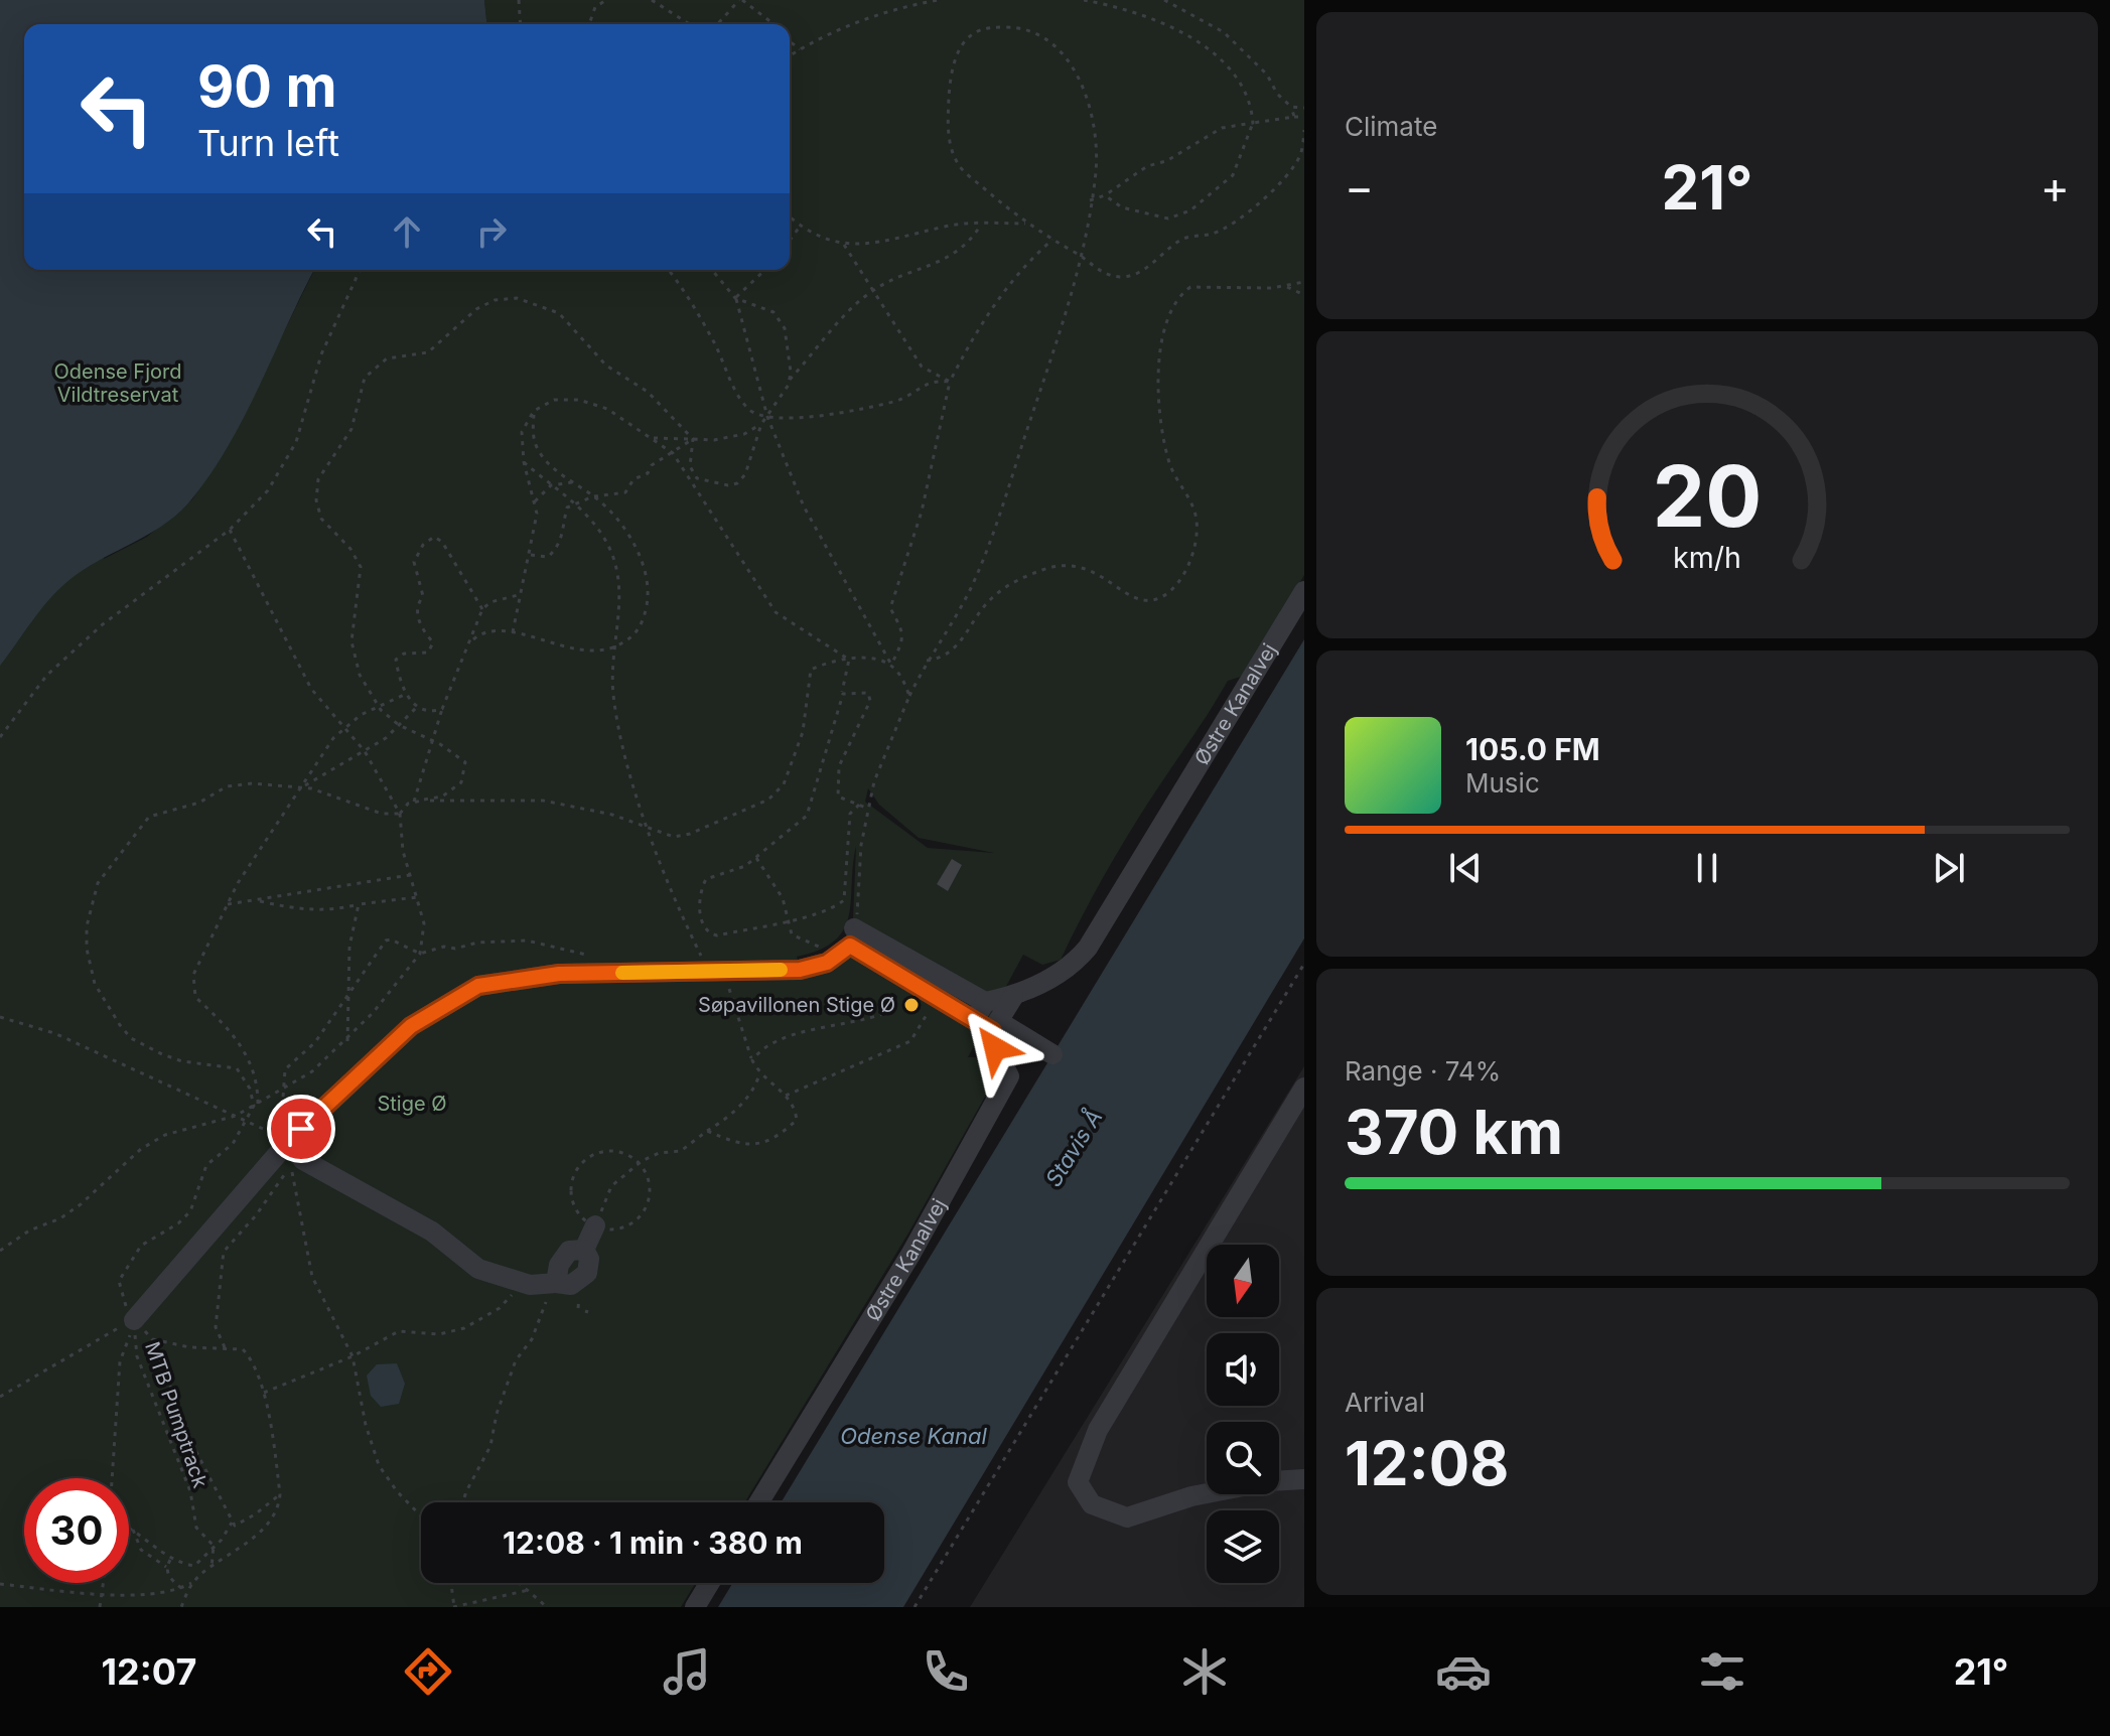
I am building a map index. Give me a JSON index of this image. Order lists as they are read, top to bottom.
{
  "streets": {
    "street": ["Østre Kanalvej"],
    "path": ["MTB Pumptrack"]
  },
  "water": ["Stavis Å", "Odense Kanal"],
  "parks": ["Odense Fjord Vildtreservat", "Stige Ø"],
  "places": ["Søpavillonen Stige Ø"],
  "north": "bottom",
  "page": {
    "tile": [
      "Climate",
      ["Range · 74%", "370 km"],
      ["Arrival", "12:08"]
    ],
    "turn": ["90 m", "Turn left"],
    "heat": ["−", "21°", "+"],
    "song": ["105.0 FM", "Music"],
    "limit": "30",
    "trip": "12:08 · 1 min · 380 m",
    "tabs": ["12:07", "21°"],
    "gauge": ["20", "km/h"]
  }
}
